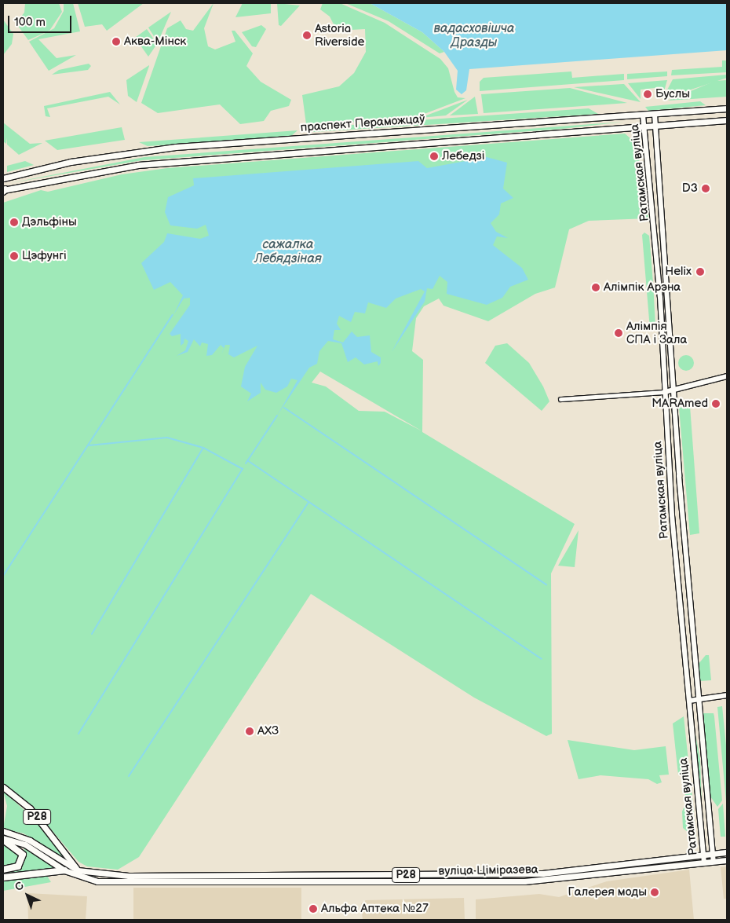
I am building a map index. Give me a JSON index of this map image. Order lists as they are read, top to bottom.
{
  "streets": {
    "highway": ["Р28"],
    "main road": ["праспект Пераможцаў", "Ратамская вуліца", "вуліца Ціміразева"]
  },
  "crossings": [
    ["праспект Пераможцаў", "Ратамская вуліца"],
    ["Ратамская вуліца", "вуліца Ціміразева"],
    ["Р28", "вуліца Ціміразева"]
  ],
  "water": ["вадасховішча Дразды", "сажалка Лебядзіная"],
  "places": [
    "Astoria Riverside",
    "Аква-Мінск",
    "Буслы",
    "Лебедзі",
    "D3",
    "Дэльфіны",
    "Цэфунгі",
    "Helix",
    "Алімпік Арэна",
    "Алімпія СПА і Зала",
    "MARAmed",
    "АХЗ",
    "Галерея моды",
    "Альфа Аптека №27"
  ],
  "scale_bar": "100 m",
  "north": "top left"
}
